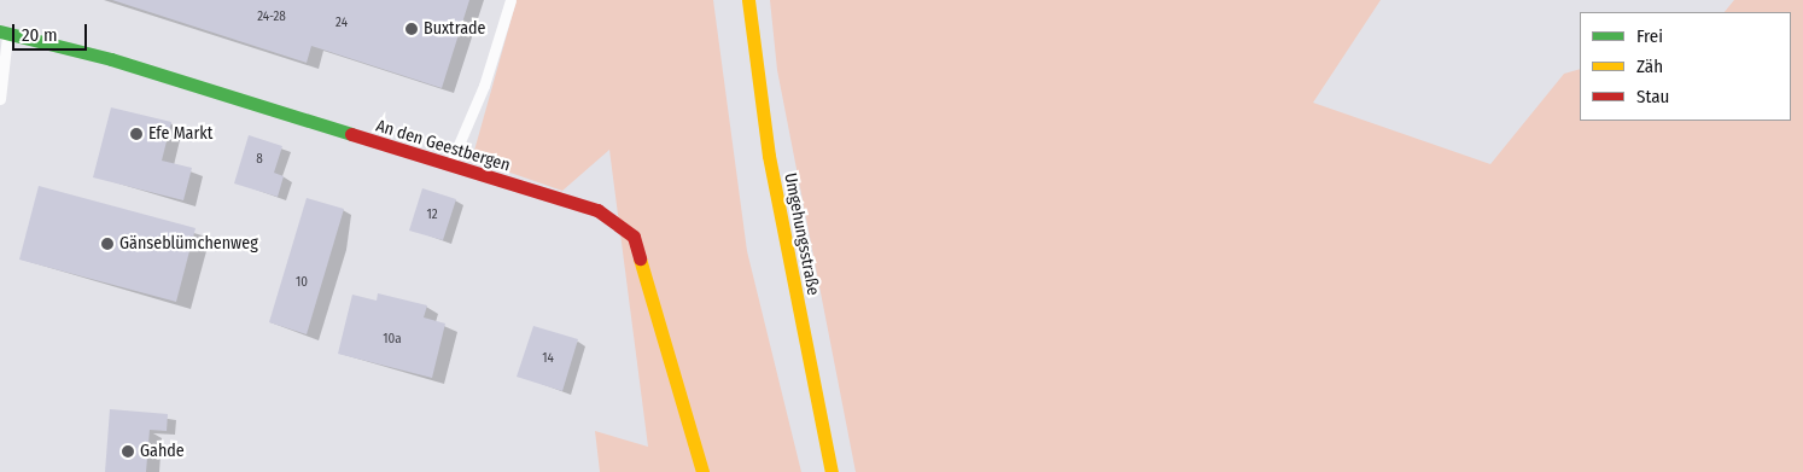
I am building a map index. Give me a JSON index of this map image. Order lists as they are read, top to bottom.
{
  "streets": {
    "street": ["An den Geestbergen", "Umgehungsstraße"]
  },
  "places": [
    "Buxtrade",
    "Efe Markt",
    "Gänseblümchenweg",
    "Gahde"
  ],
  "house_numbers": [
    "24-28",
    "24",
    "8",
    "12",
    "10",
    "10a",
    "14"
  ],
  "legend": ["Frei", "Zäh", "Stau"],
  "scale_bar": "20 m"
}
